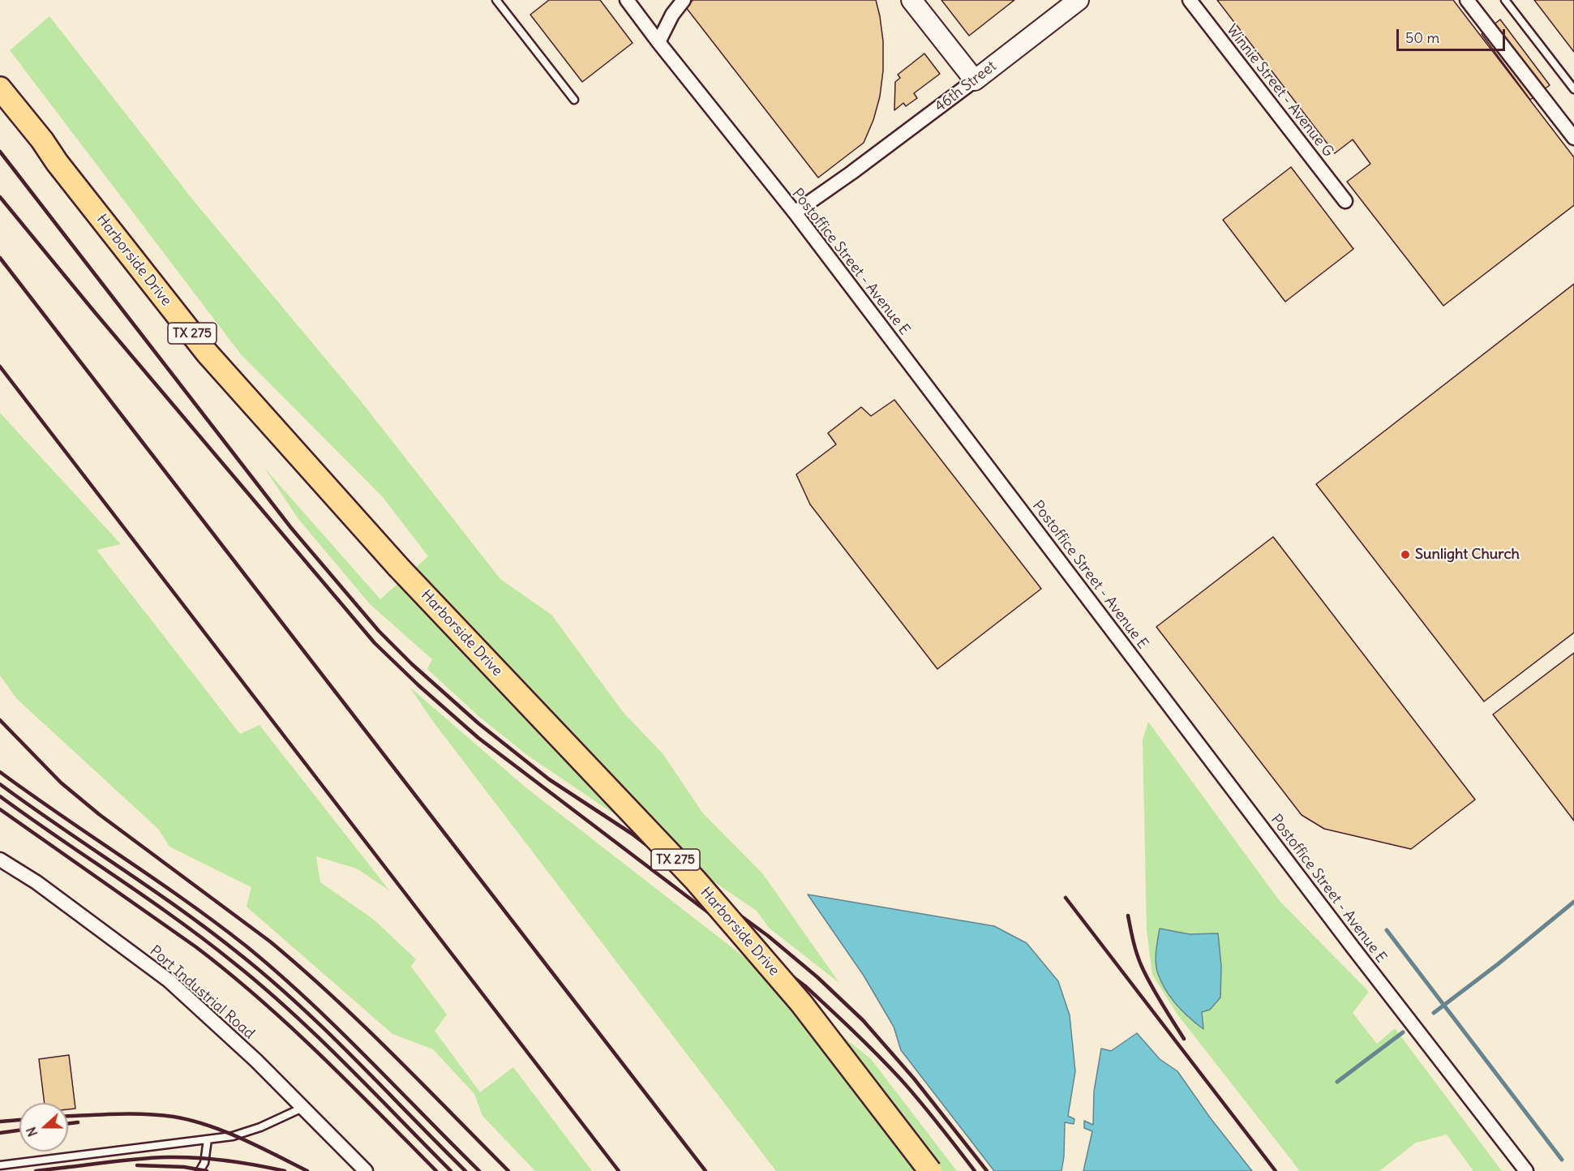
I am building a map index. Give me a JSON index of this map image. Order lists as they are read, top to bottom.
{
  "streets": {
    "main road": ["Harborside Drive", "TX 275"],
    "street": [
      "46th Street",
      "Winnie Street - Avenue G",
      "Postoffice Street - Avenue E",
      "Port Industrial Road"
    ]
  },
  "crossings": [
    ["46th Street", "Postoffice Street - Avenue E"]
  ],
  "places": ["Sunlight Church"],
  "scale_bar": "50 m",
  "north": "left"
}
